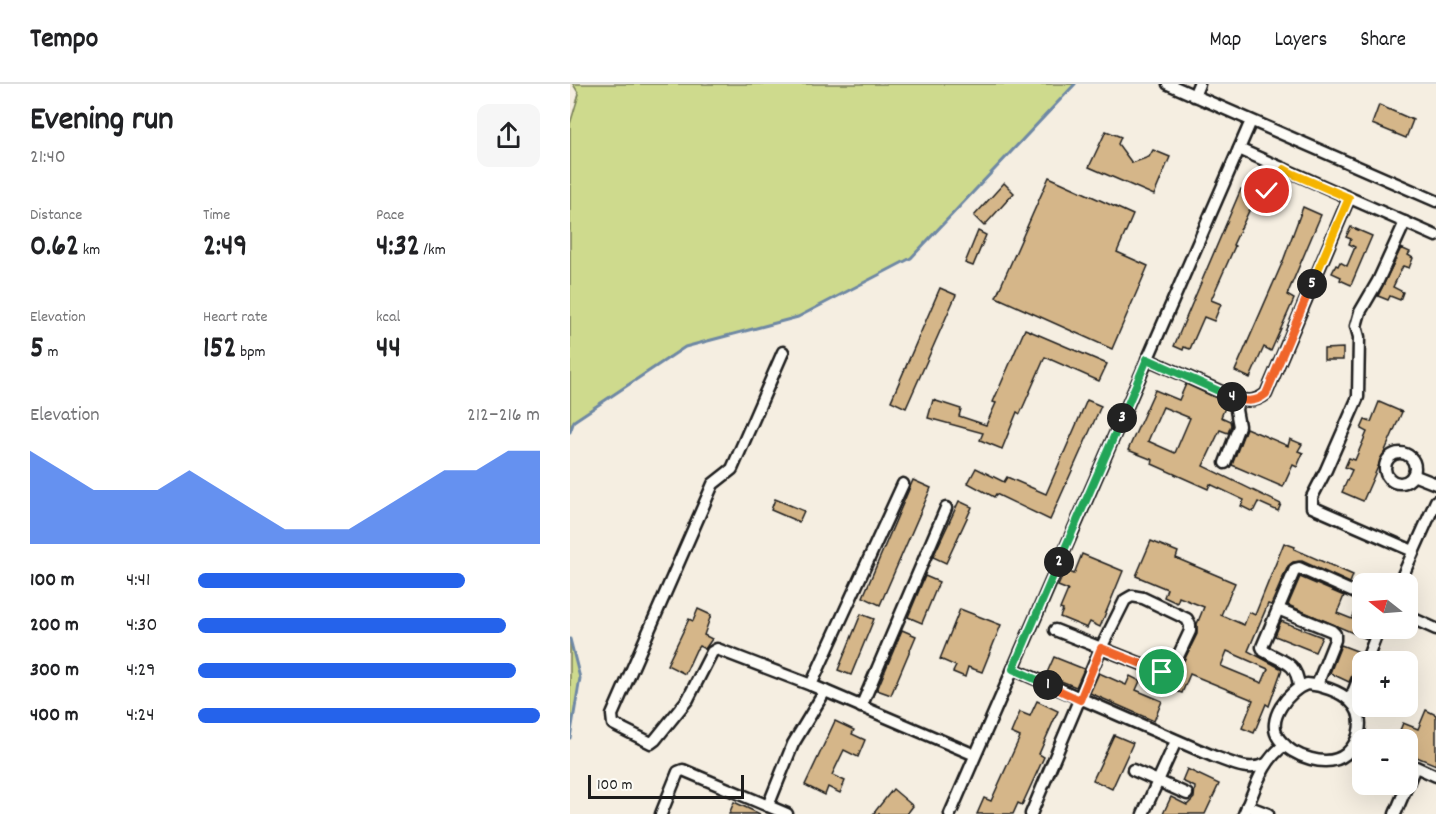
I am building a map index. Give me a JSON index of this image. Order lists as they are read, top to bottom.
{
  "scale_bar": "100 m",
  "north": "left",
  "page": {
    "header": "Tempo",
    "nav": ["Map", "Layers", "Share"],
    "heading": ["Evening run", "21:40"],
    "stats": [
      ["Distance", "0.62 km"],
      ["Time", "2:49"],
      ["Pace", "4:32 /km"],
      ["Elevation", "5 m"],
      ["Heart rate", "152 bpm"],
      ["kcal", "44"]
    ],
    "pins": [
      "5",
      "4",
      "3",
      "2",
      "1"
    ],
    "chart": ["Elevation", "212–216 m"],
    "list": [
      {
        "name": "100 m",
        "note": "4:41"
      },
      {
        "name": "200 m",
        "note": "4:30"
      },
      {
        "name": "300 m",
        "note": "4:29"
      },
      {
        "name": "400 m",
        "note": "4:24"
      }
    ],
    "map_buttons": ["+", "−"],
    "scale": "100 m"
  }
}
